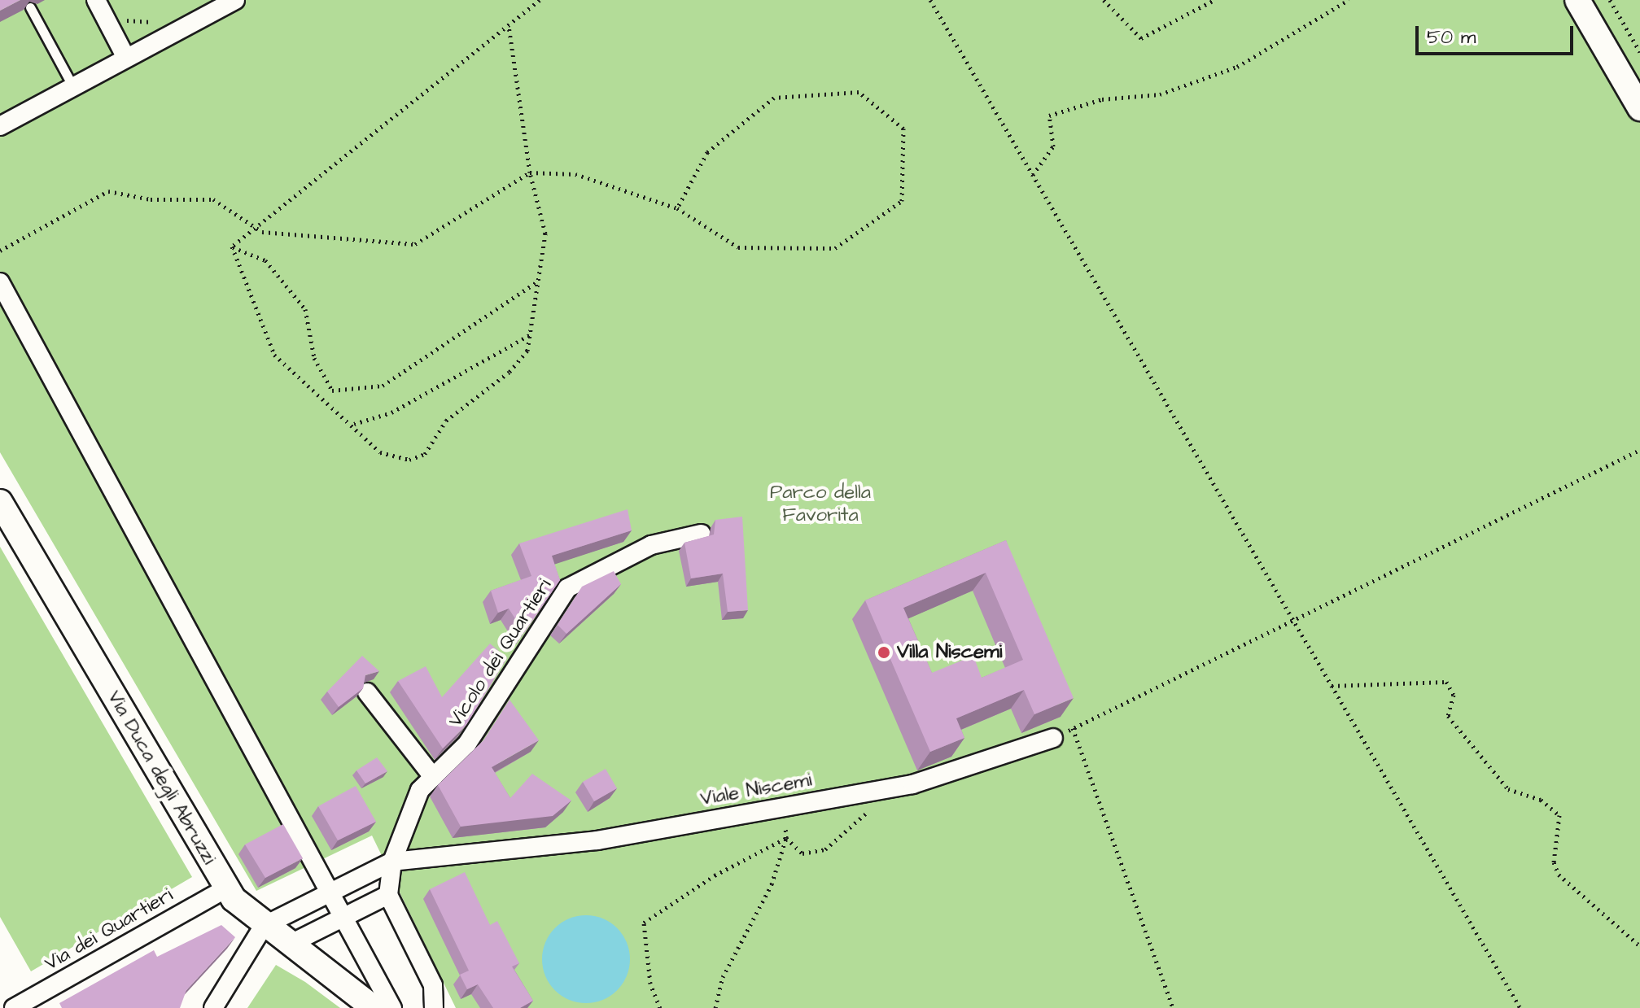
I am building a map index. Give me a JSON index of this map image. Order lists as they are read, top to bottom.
{
  "streets": {
    "street": [
      "Vicolo dei Quartieri",
      "Via Duca degli Abruzzi",
      "Viale Niscemi",
      "Via dei Quartieri"
    ]
  },
  "crossings": [
    ["Vicolo dei Quartieri", "Viale Niscemi"],
    ["Via Duca degli Abruzzi", "Via dei Quartieri"]
  ],
  "parks": ["Parco della Favorita"],
  "places": ["Villa Niscemi"],
  "scale_bar": "50 m"
}
